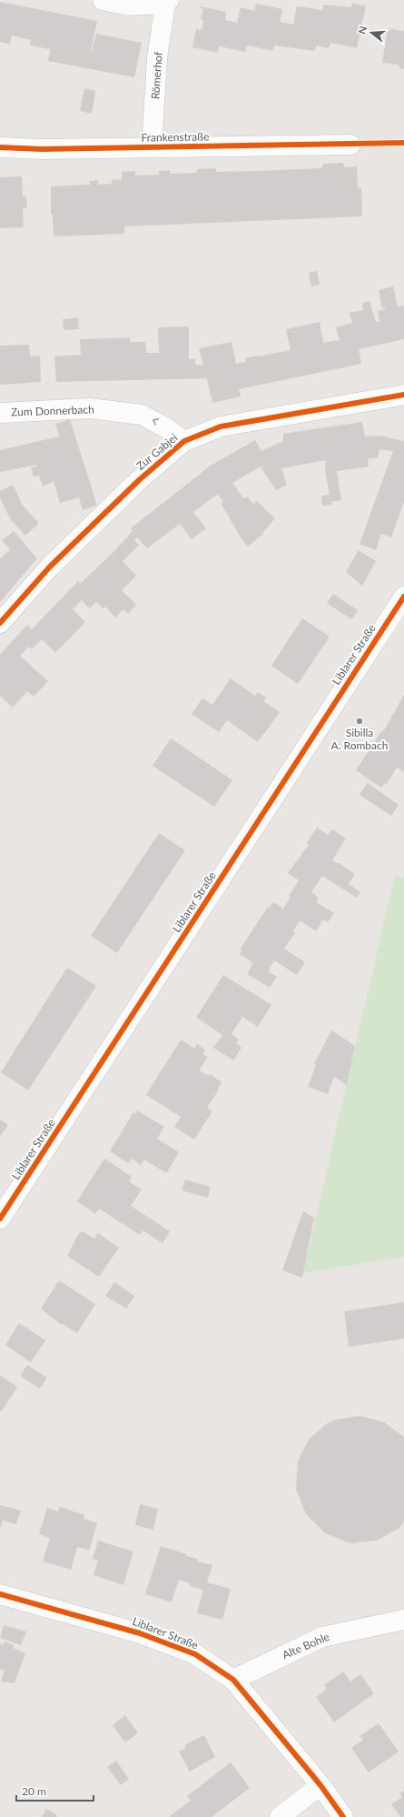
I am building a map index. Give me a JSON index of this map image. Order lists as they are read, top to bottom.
{
  "streets": {
    "street": [
      "Römerhof",
      "Frankenstraße",
      "Zum Donnerbach",
      "Zur Gabjei",
      "Liblarer Straße",
      "Alte Bohle"
    ]
  },
  "crossings": [
    ["Römerhof", "Frankenstraße"],
    ["Zum Donnerbach", "Zur Gabjei"],
    ["Liblarer Straße", "Alte Bohle"]
  ],
  "one_way": ["Zum Donnerbach"],
  "places": ["Sibilla A. Rombach"],
  "scale_bar": "20 m",
  "north": "left"
}
